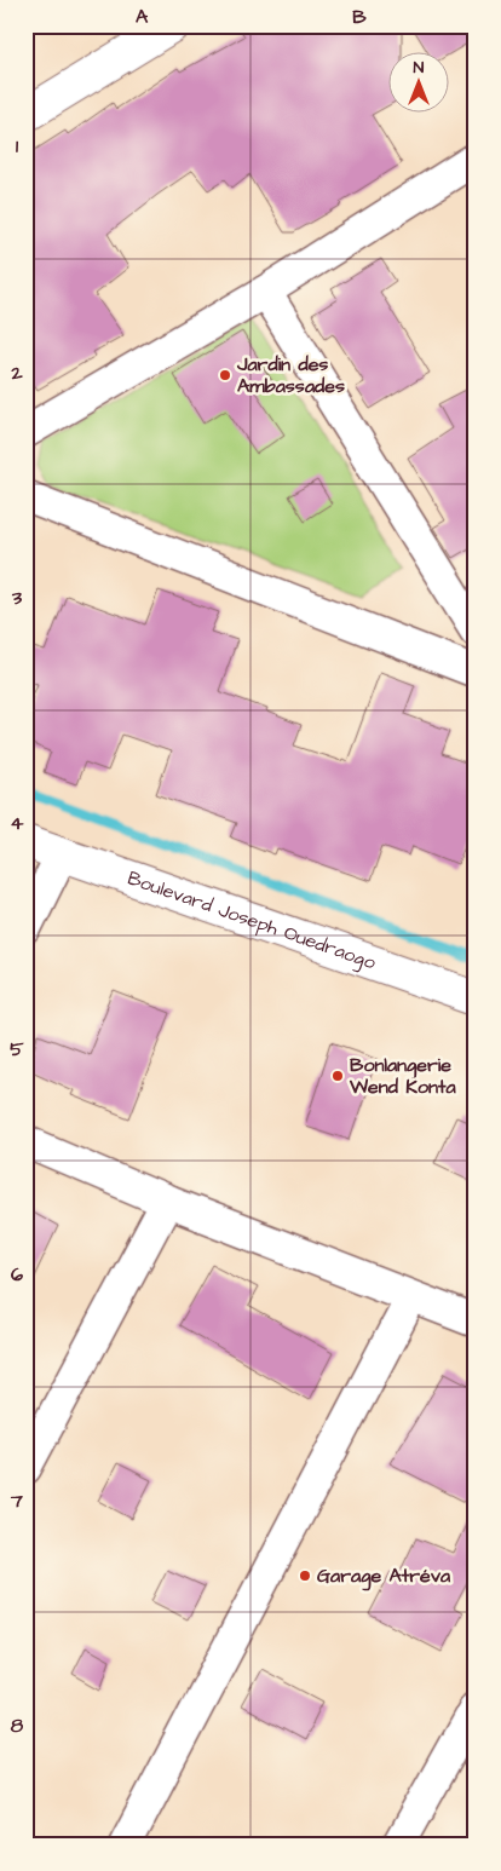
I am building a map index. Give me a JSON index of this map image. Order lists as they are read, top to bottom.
{
  "streets": {
    "street": ["Boulevard Joseph Ouedraogo"]
  },
  "places": ["Jardin des Ambassades", "Bonlangerie Wend Konta", "Garage Atréva"],
  "north": "top",
  "grid": {
    "columns": ["A", "B"],
    "rows": [
      "1",
      "2",
      "3",
      "4",
      "5",
      "6",
      "7",
      "8"
    ]
  }
}
